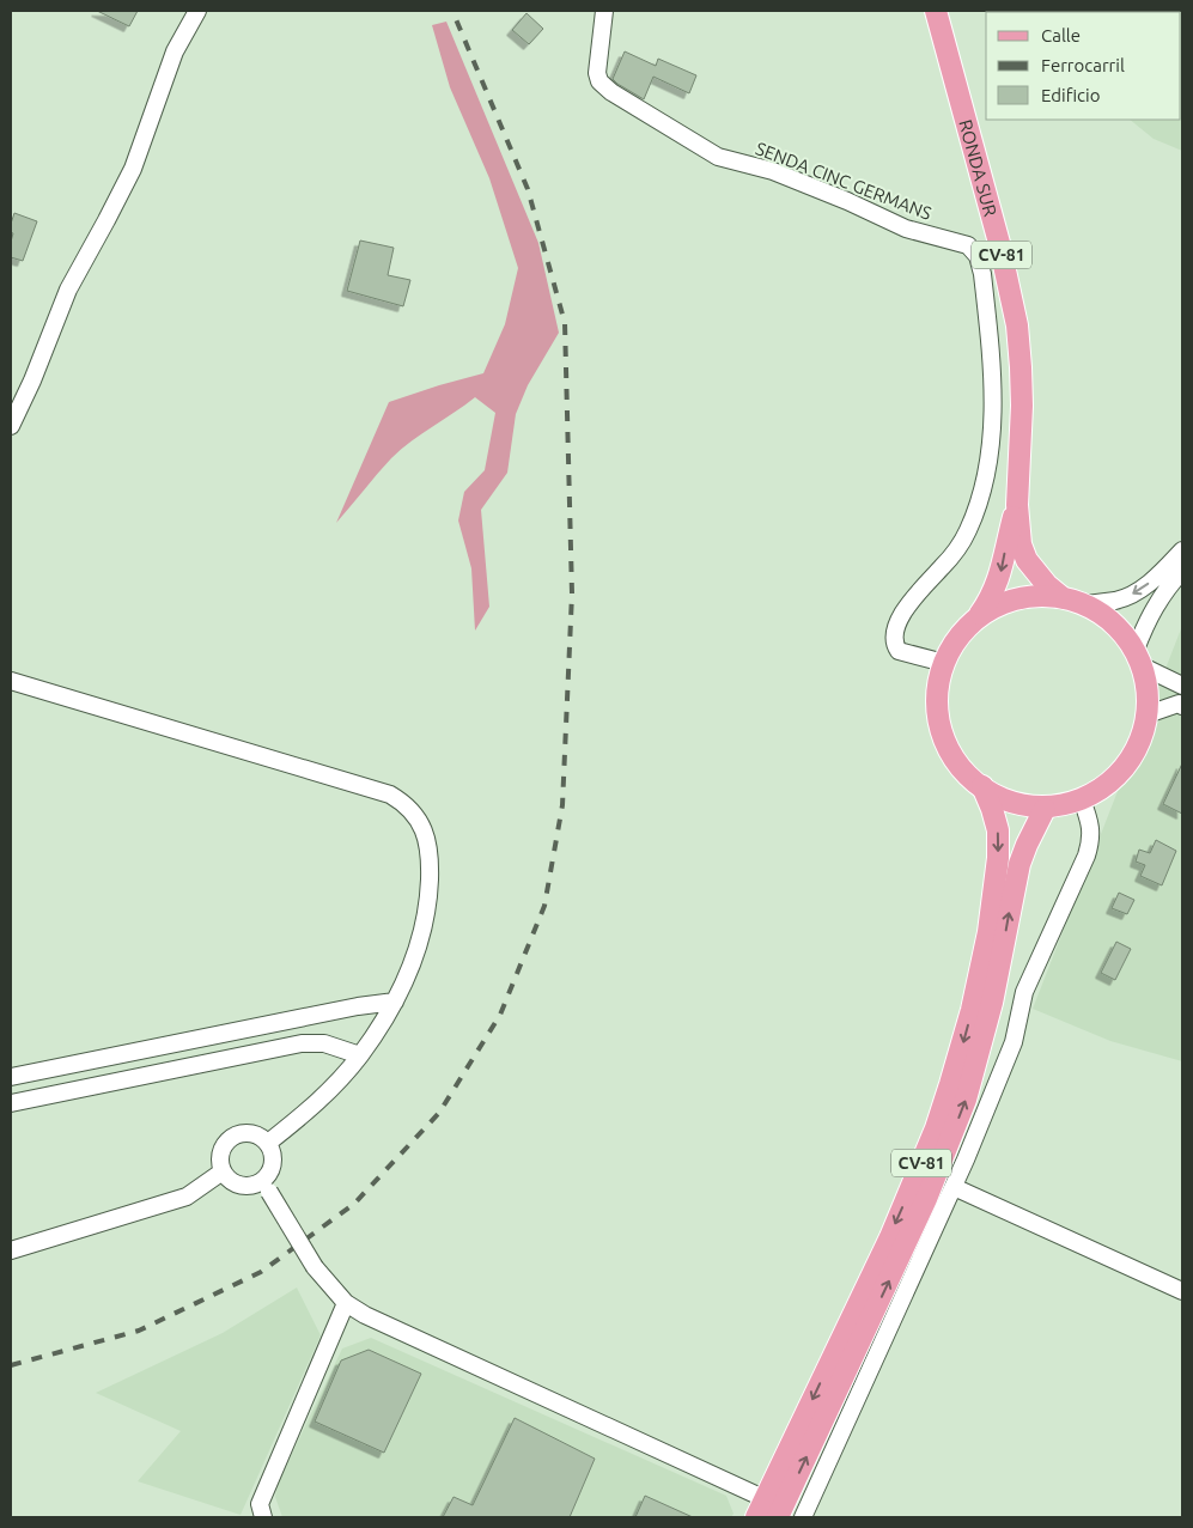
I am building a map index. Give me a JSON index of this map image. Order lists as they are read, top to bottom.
{
  "streets": {
    "main road": ["RONDA SUR", "CV-81"],
    "street": ["SENDA CINC GERMANS"]
  },
  "crossings": [
    ["RONDA SUR", "SENDA CINC GERMANS"],
    ["RONDA SUR", "CV-81"],
    ["SENDA CINC GERMANS", "CV-81"]
  ],
  "legend": ["Calle", "Ferrocarril", "Edificio"]
}
